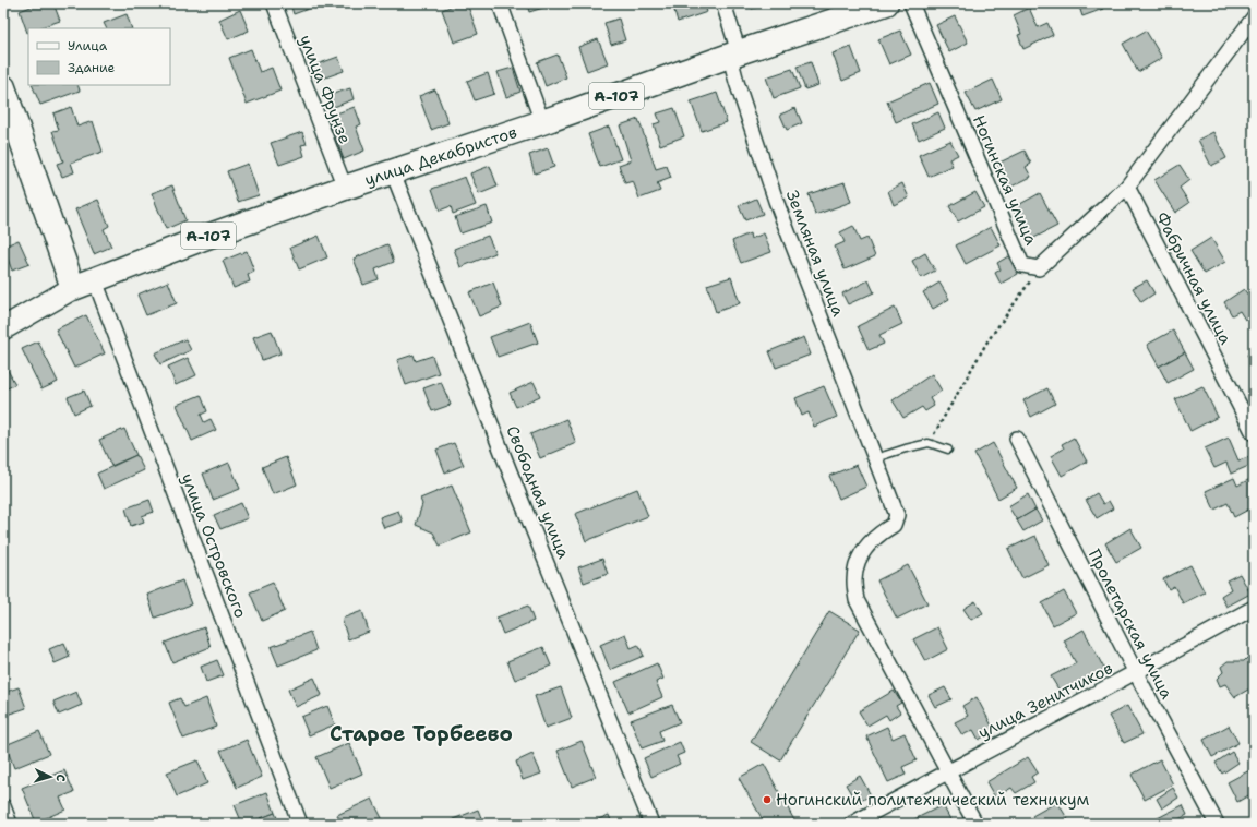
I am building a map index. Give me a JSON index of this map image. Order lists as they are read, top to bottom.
{
  "streets": {
    "highway": ["А-107", "улица Декабристов"],
    "street": [
      "улица Фрунзе",
      "Ногинская улица",
      "Земляная улица",
      "Фабричная улица",
      "Свободная улица",
      "улица Островского",
      "Пролетарская улица",
      "улица Зенитчиков"
    ]
  },
  "crossings": [
    ["улица Фрунзе", "улица Декабристов"],
    ["улица Декабристов", "Земляная улица"],
    ["улица Декабристов", "Свободная улица"],
    ["улица Декабристов", "улица Островского"],
    ["Ногинская улица", "Фабричная улица"],
    ["Земляная улица", "улица Зенитчиков"],
    ["Пролетарская улица", "улица Зенитчиков"]
  ],
  "districts": ["Старое Торбеево"],
  "places": ["Ногинский политехнический техникум"],
  "legend": ["Улица", "Здание"],
  "north": "right"
}
